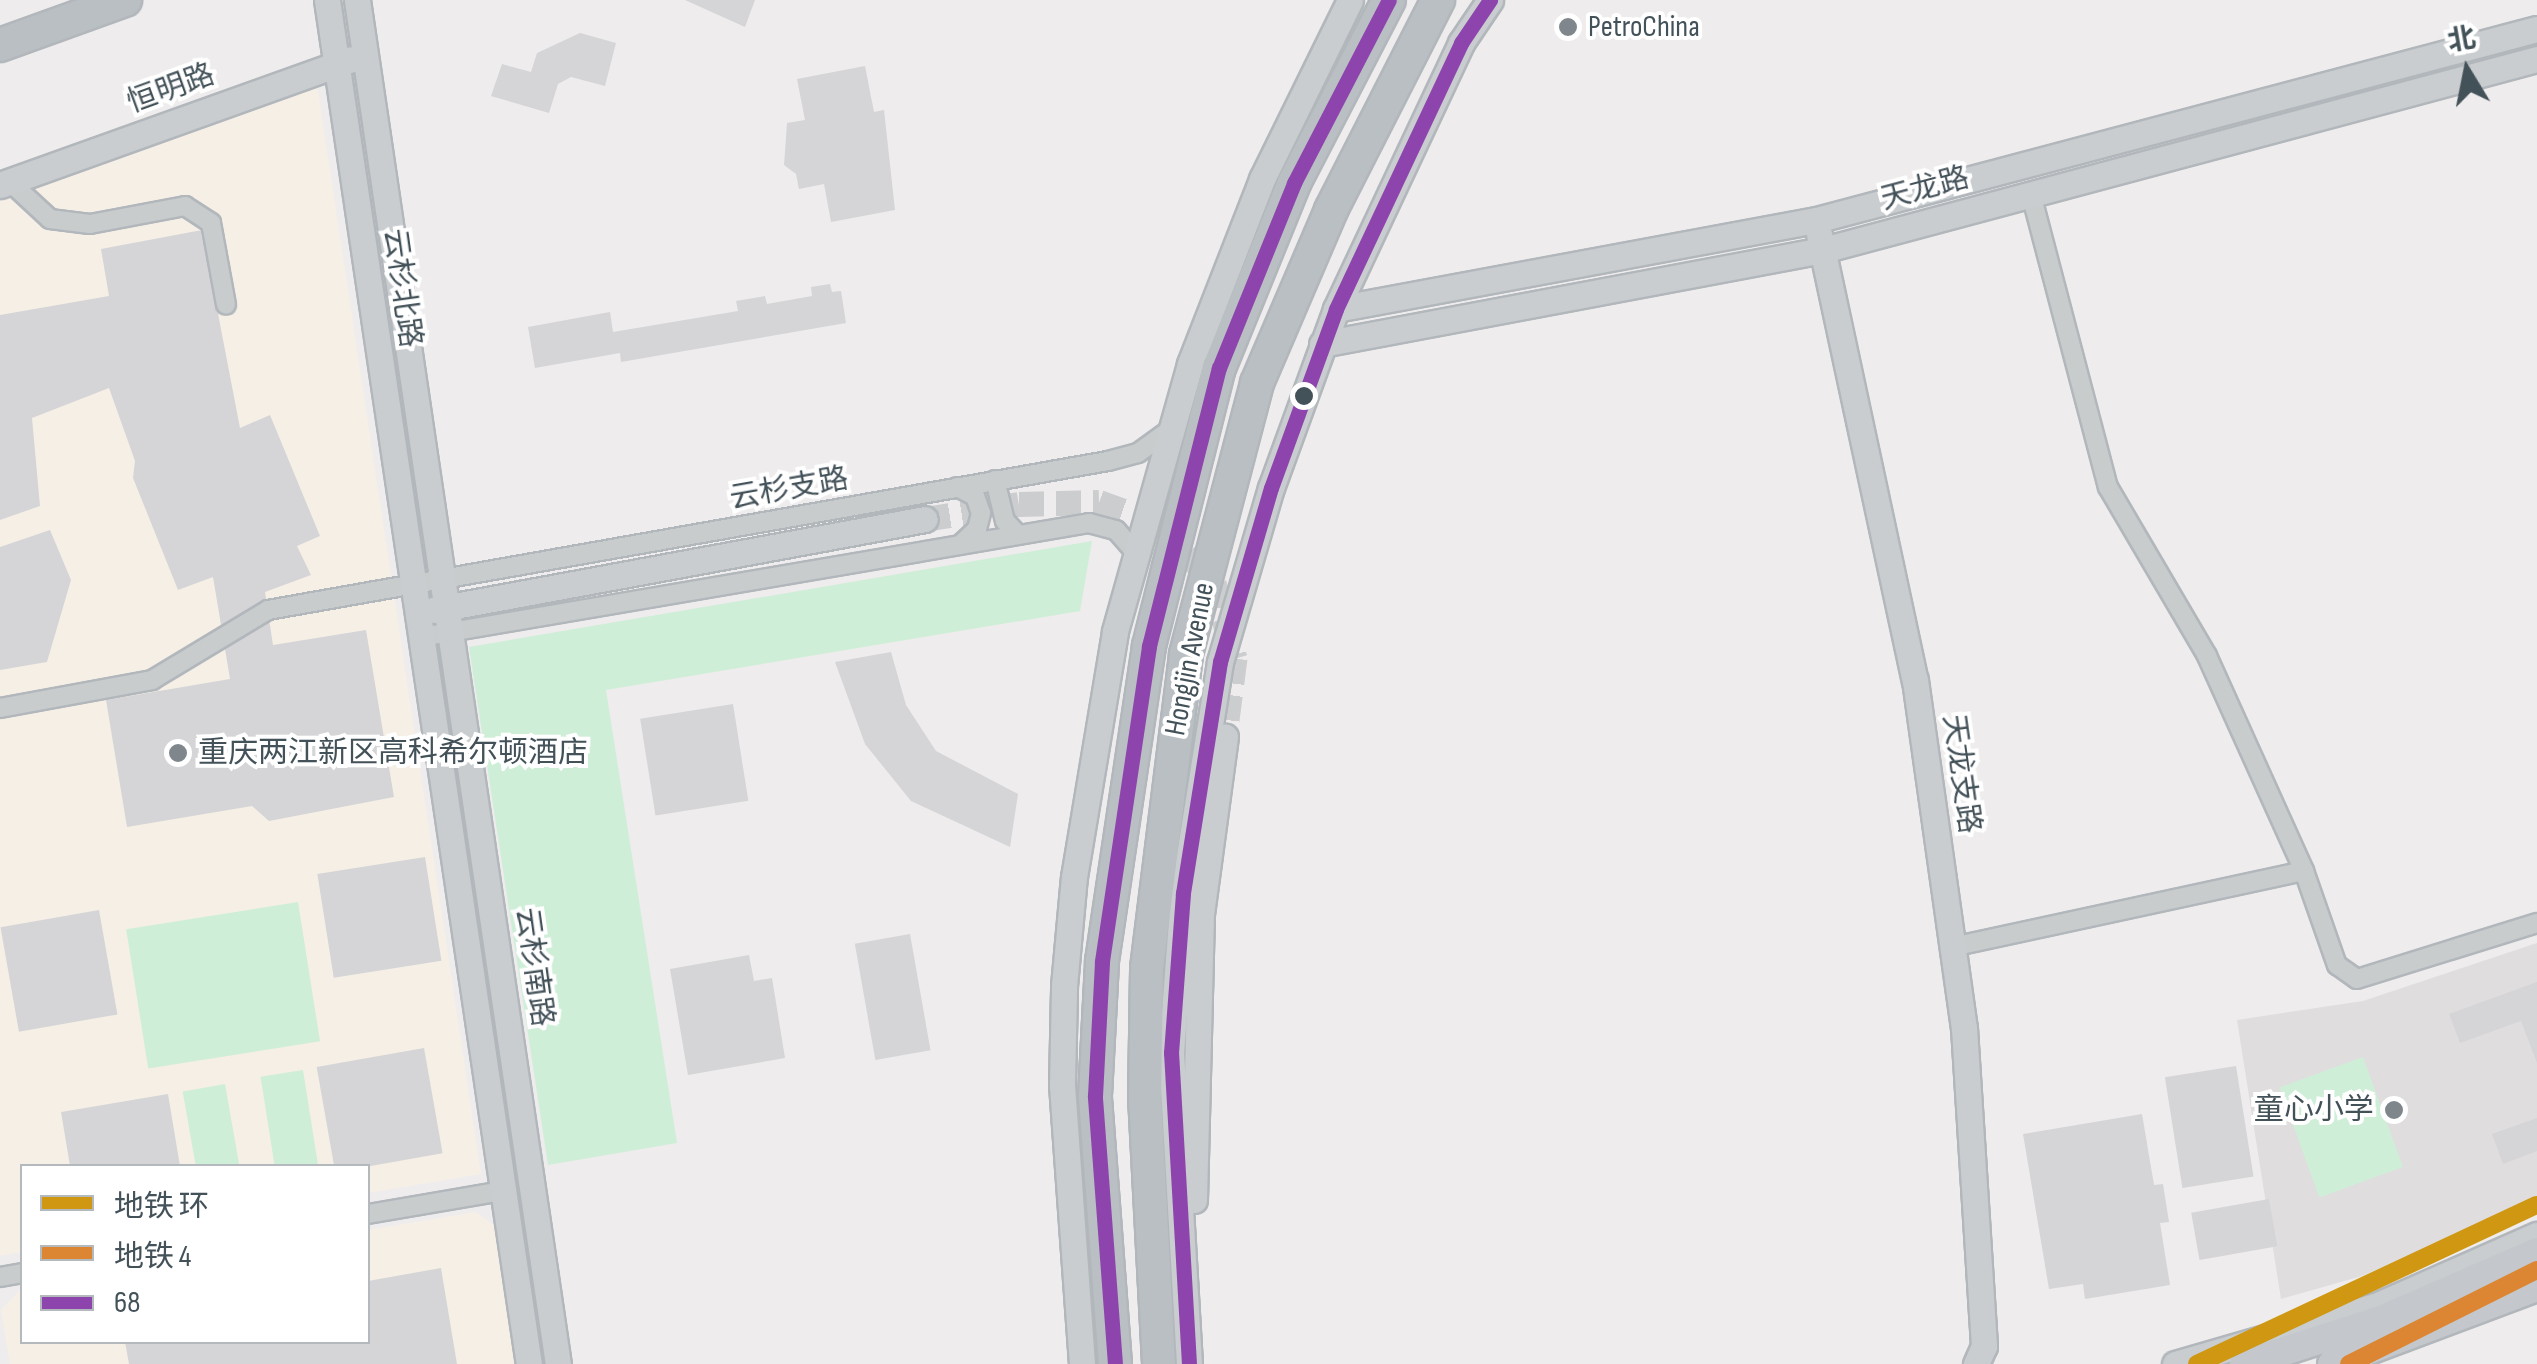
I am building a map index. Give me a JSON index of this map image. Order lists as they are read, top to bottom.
{
  "streets": {
    "highway": ["Hongjin Avenue"],
    "main road": [
      "恒明路",
      "天龙路",
      "云杉北路",
      "天龙支路",
      "云杉南路"
    ],
    "street": ["云杉支路"]
  },
  "crossings": [
    ["恒明路", "云杉北路"],
    ["天龙路", "Hongjin Avenue"],
    ["天龙路", "天龙支路"],
    ["云杉北路", "云杉支路"],
    ["云杉北路", "云杉南路"],
    ["云杉支路", "云杉南路"]
  ],
  "places": ["PetroChina", "重庆两江新区高科希尔顿酒店", "童心小学"],
  "lines": ["transit line 68", "metro line 环", "metro line 4"],
  "legend": ["地铁 环", "地铁 4", "68"],
  "north": "top"
}
